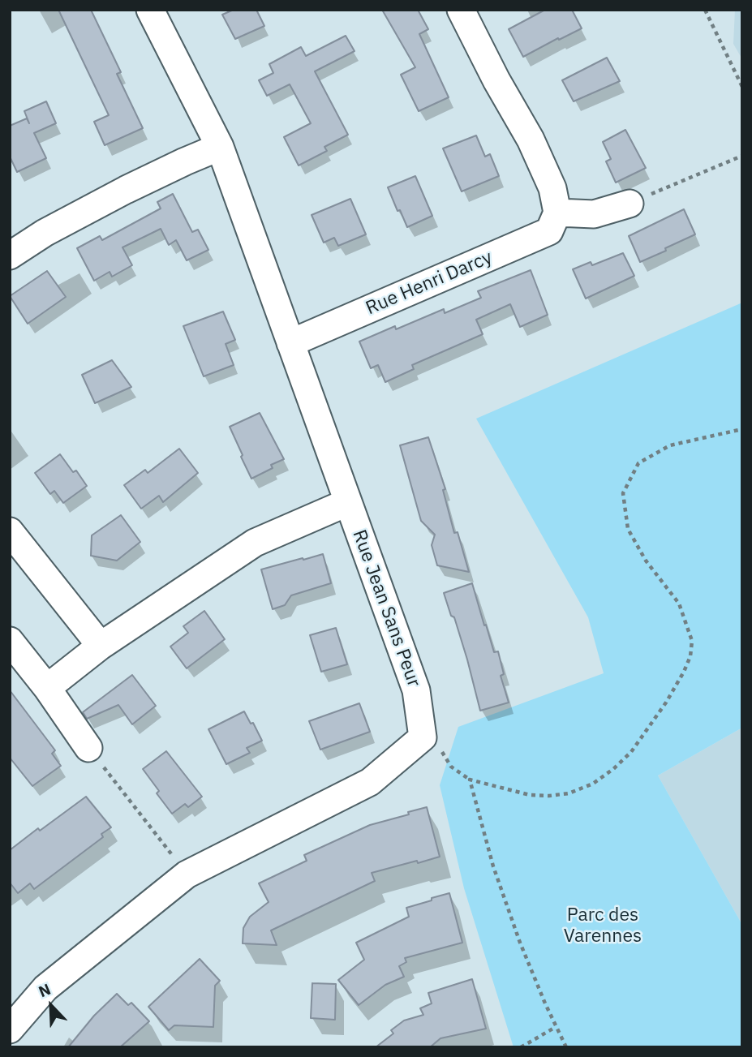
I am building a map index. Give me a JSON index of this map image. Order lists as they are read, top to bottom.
{
  "streets": {
    "street": ["Rue Henri Darcy", "Rue Jean Sans Peur"]
  },
  "crossings": [
    ["Rue Henri Darcy", "Rue Jean Sans Peur"]
  ],
  "parks": ["Parc des Varennes"],
  "north": "top left"
}
